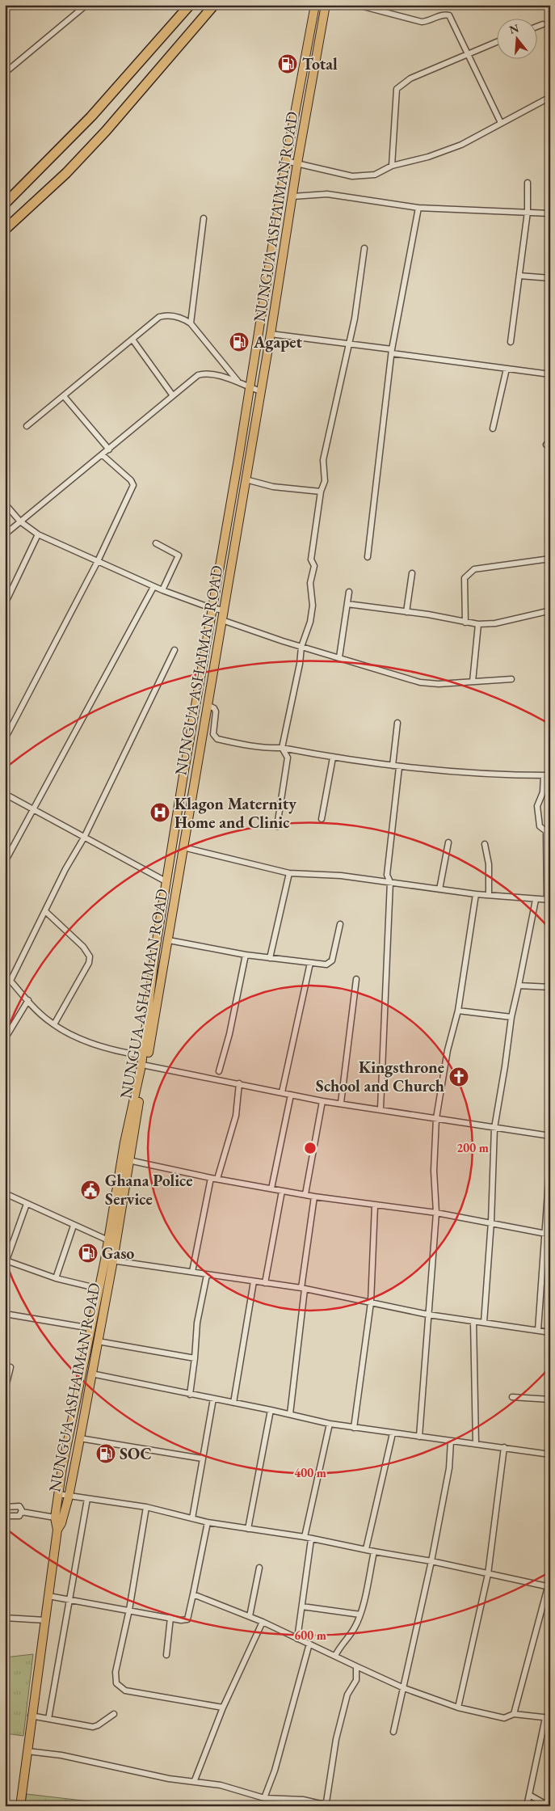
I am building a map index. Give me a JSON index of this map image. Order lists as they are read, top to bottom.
{
  "streets": {
    "main road": ["NUNGUA ASHAIMAN ROAD"]
  },
  "places": {
    "fuel station": [
      "Total",
      "Agapet",
      "Gaso",
      "SOC"
    ],
    "hospital": ["Klagon Maternity Home and Clinic"],
    "church": ["Kingsthrone School and Church"],
    "public building": ["Ghana Police Service"]
  },
  "north": "top",
  "rings": ["200 m", "400 m", "600 m"]
}
